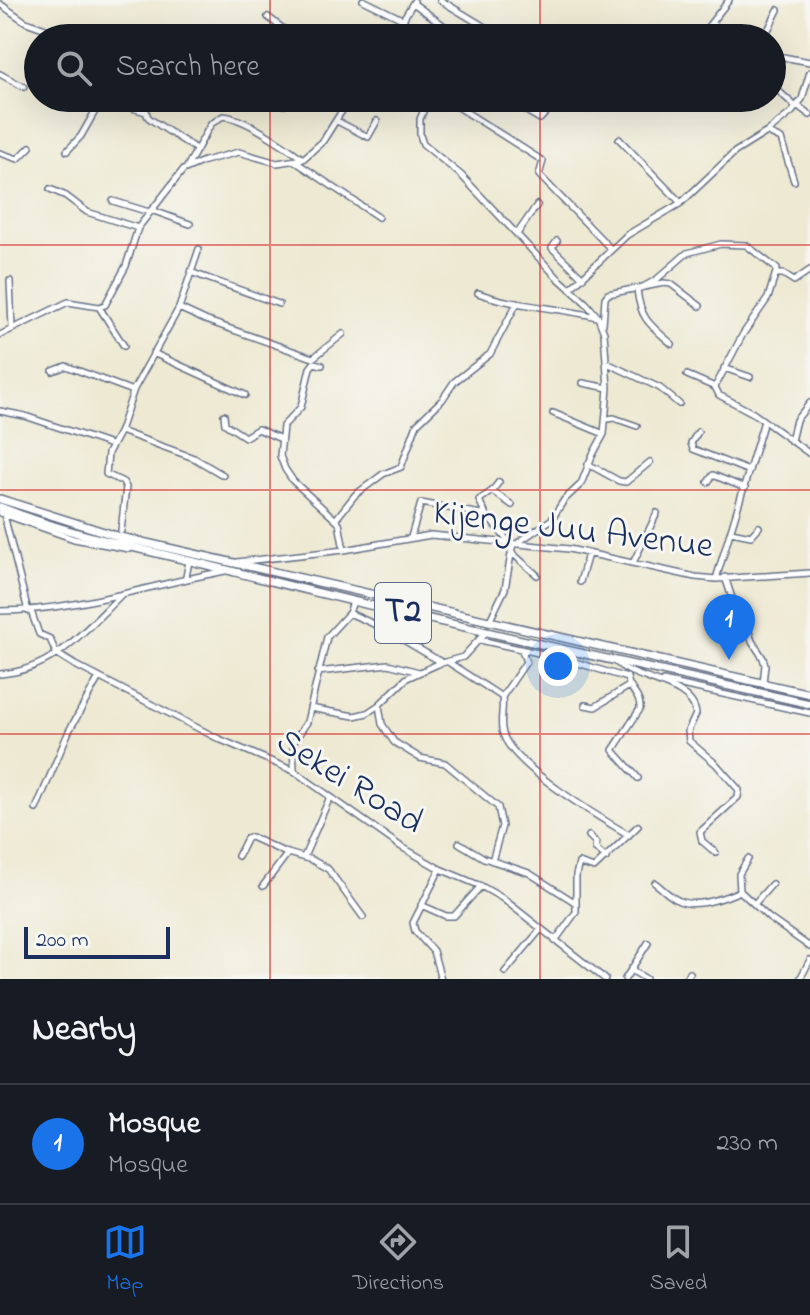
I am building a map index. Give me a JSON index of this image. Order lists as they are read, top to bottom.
{
  "streets": {
    "highway": ["T2"],
    "street": ["Kijenge Juu Avenue", "Sekei Road"]
  },
  "crossings": [
    ["Kijenge Juu Avenue", "T2"],
    ["T2", "Sekei Road"]
  ],
  "scale_bar": "200 m",
  "page": {
    "search": "Search here",
    "pins": "1",
    "scale": "200 m",
    "heading": "Nearby",
    "list": [
      {
        "mark": "1",
        "name": "Mosque",
        "note": "Mosque",
        "value": "230 m"
      }
    ],
    "nav": ["Map", "Directions", "Saved"]
  }
}
